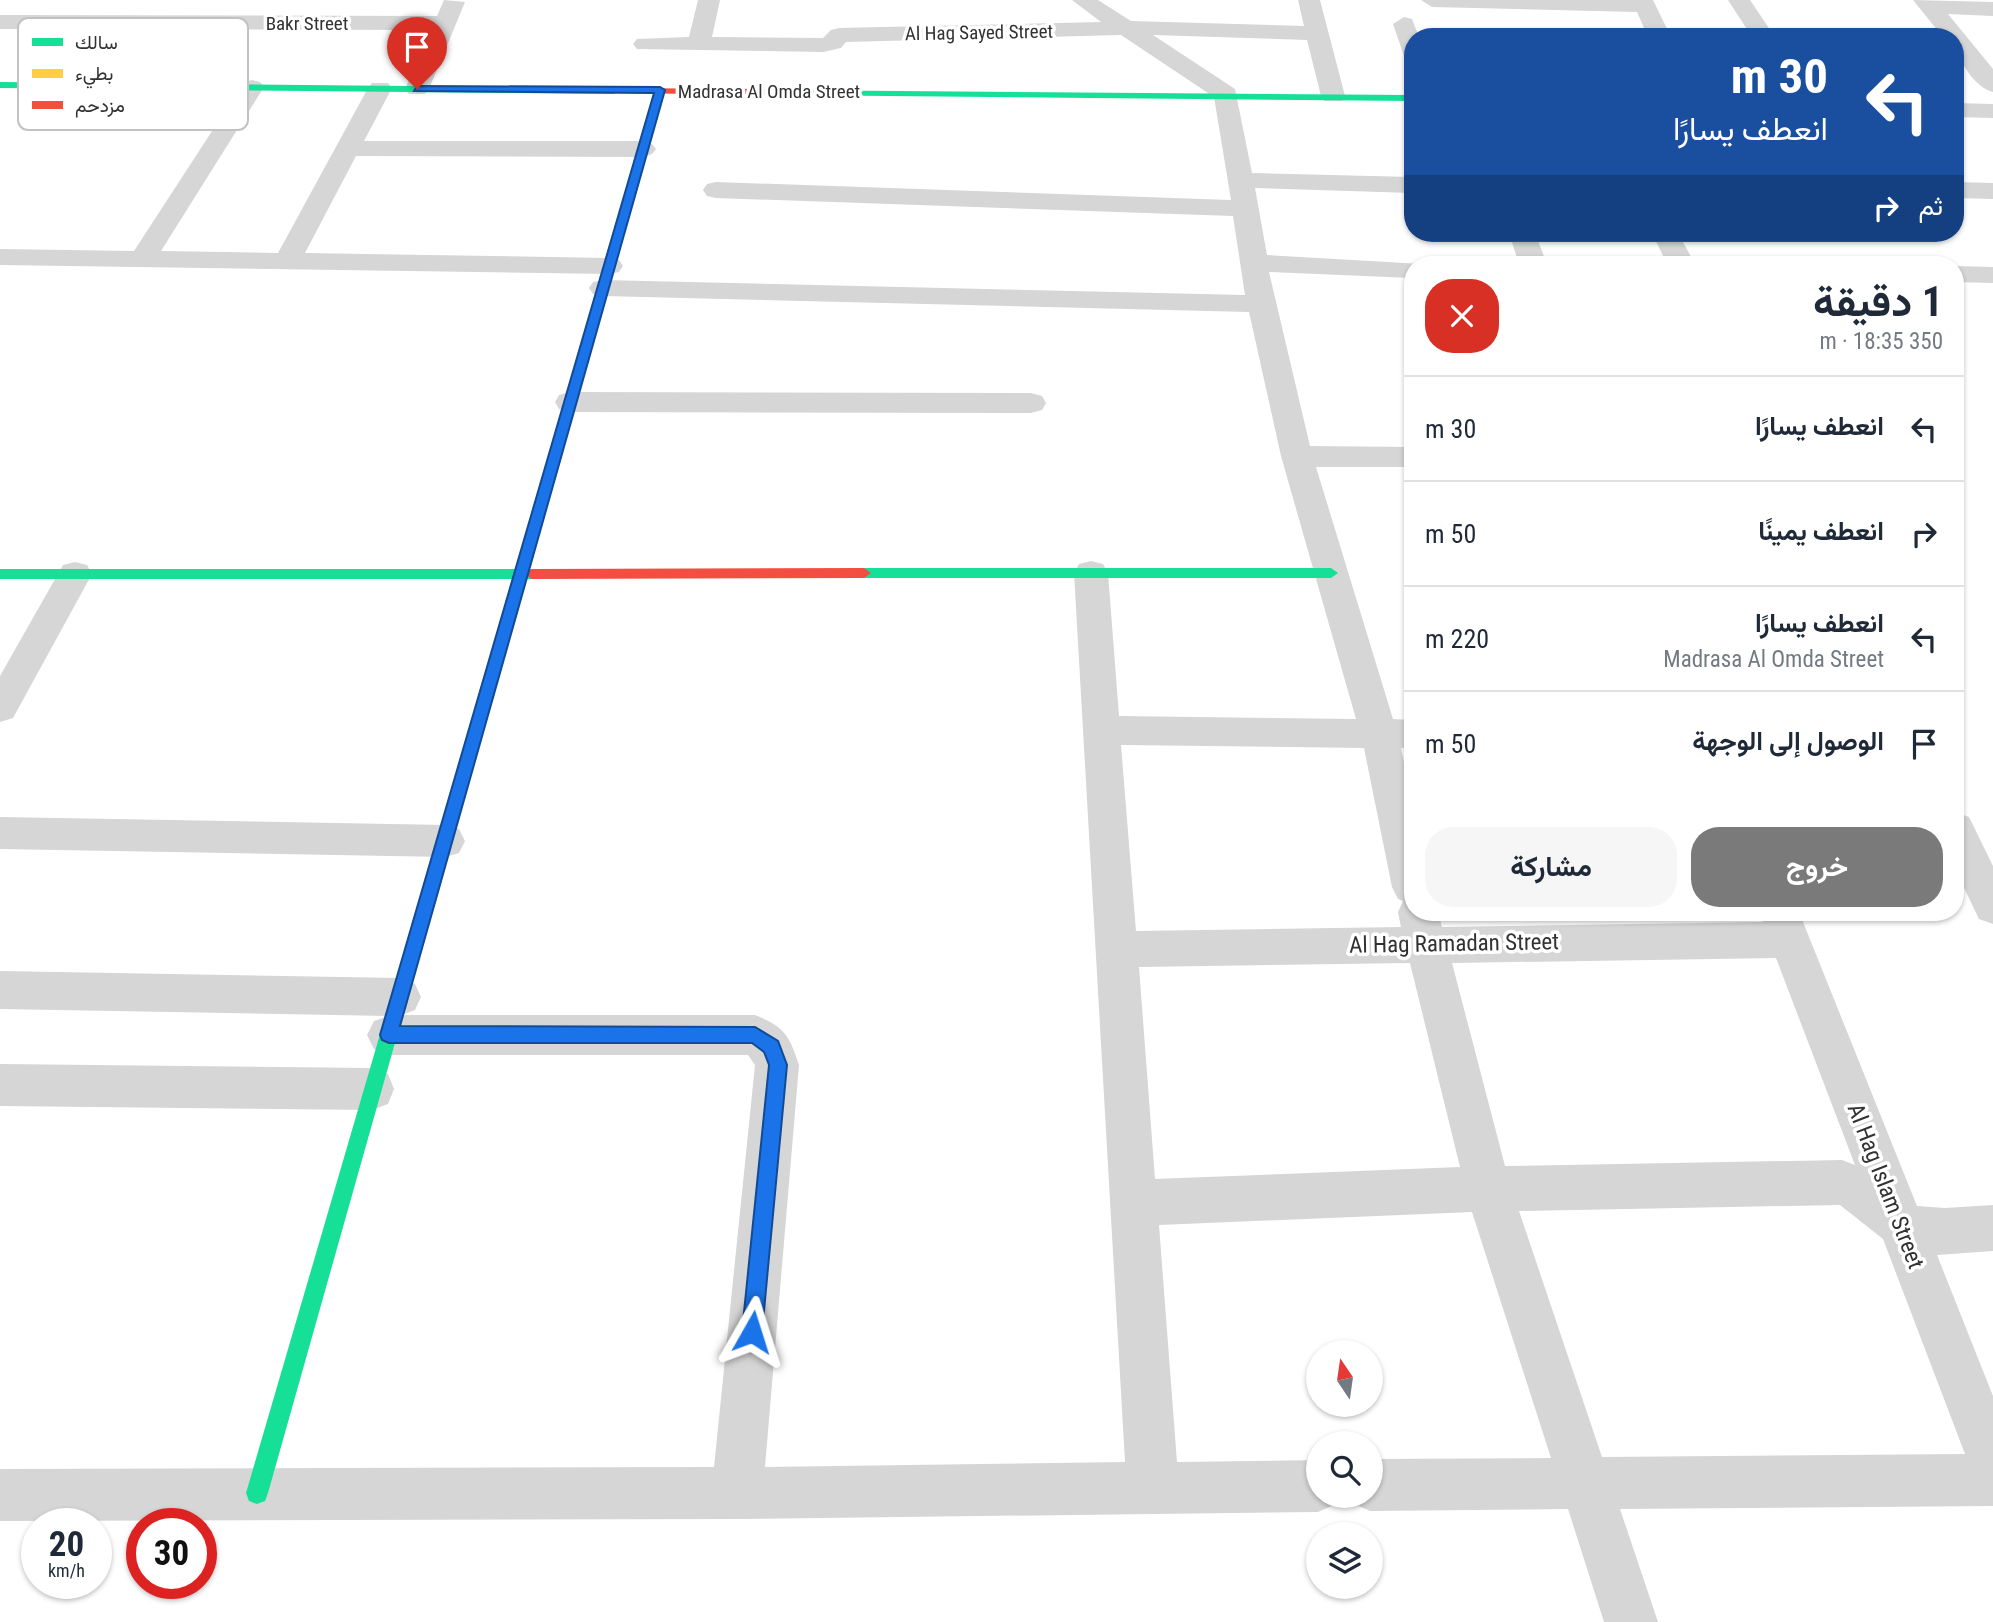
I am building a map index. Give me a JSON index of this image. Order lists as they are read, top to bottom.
{
  "streets": {
    "street": [
      "Bakr Street",
      "Al Hag Sayed Street",
      "Madrasa Al Omda Street",
      "Al Hag Ramadan Street",
      "Al Hag Islam Street"
    ]
  },
  "crossings": [
    ["Al Hag Ramadan Street", "Al Hag Islam Street"]
  ],
  "legend": ["سالك", "بطيء", "مزدحم"],
  "north": "top",
  "page": {
    "turn": ["30 m", "انعطف يسارًا"],
    "then": "ثم",
    "heading": ["1 دقيقة", "350 m · 18:35"],
    "list": [
      {
        "name": "انعطف يسارًا",
        "value": "30 m"
      },
      {
        "name": "انعطف يمينًا",
        "value": "50 m"
      },
      {
        "name": "انعطف يسارًا",
        "note": "Madrasa Al Omda Street",
        "value": "220 m"
      },
      {
        "name": "الوصول إلى الوجهة",
        "value": "50 m"
      }
    ],
    "buttons": ["خروج", "مشاركة"],
    "speed": "20 km/h",
    "limit": "30"
  }
}
